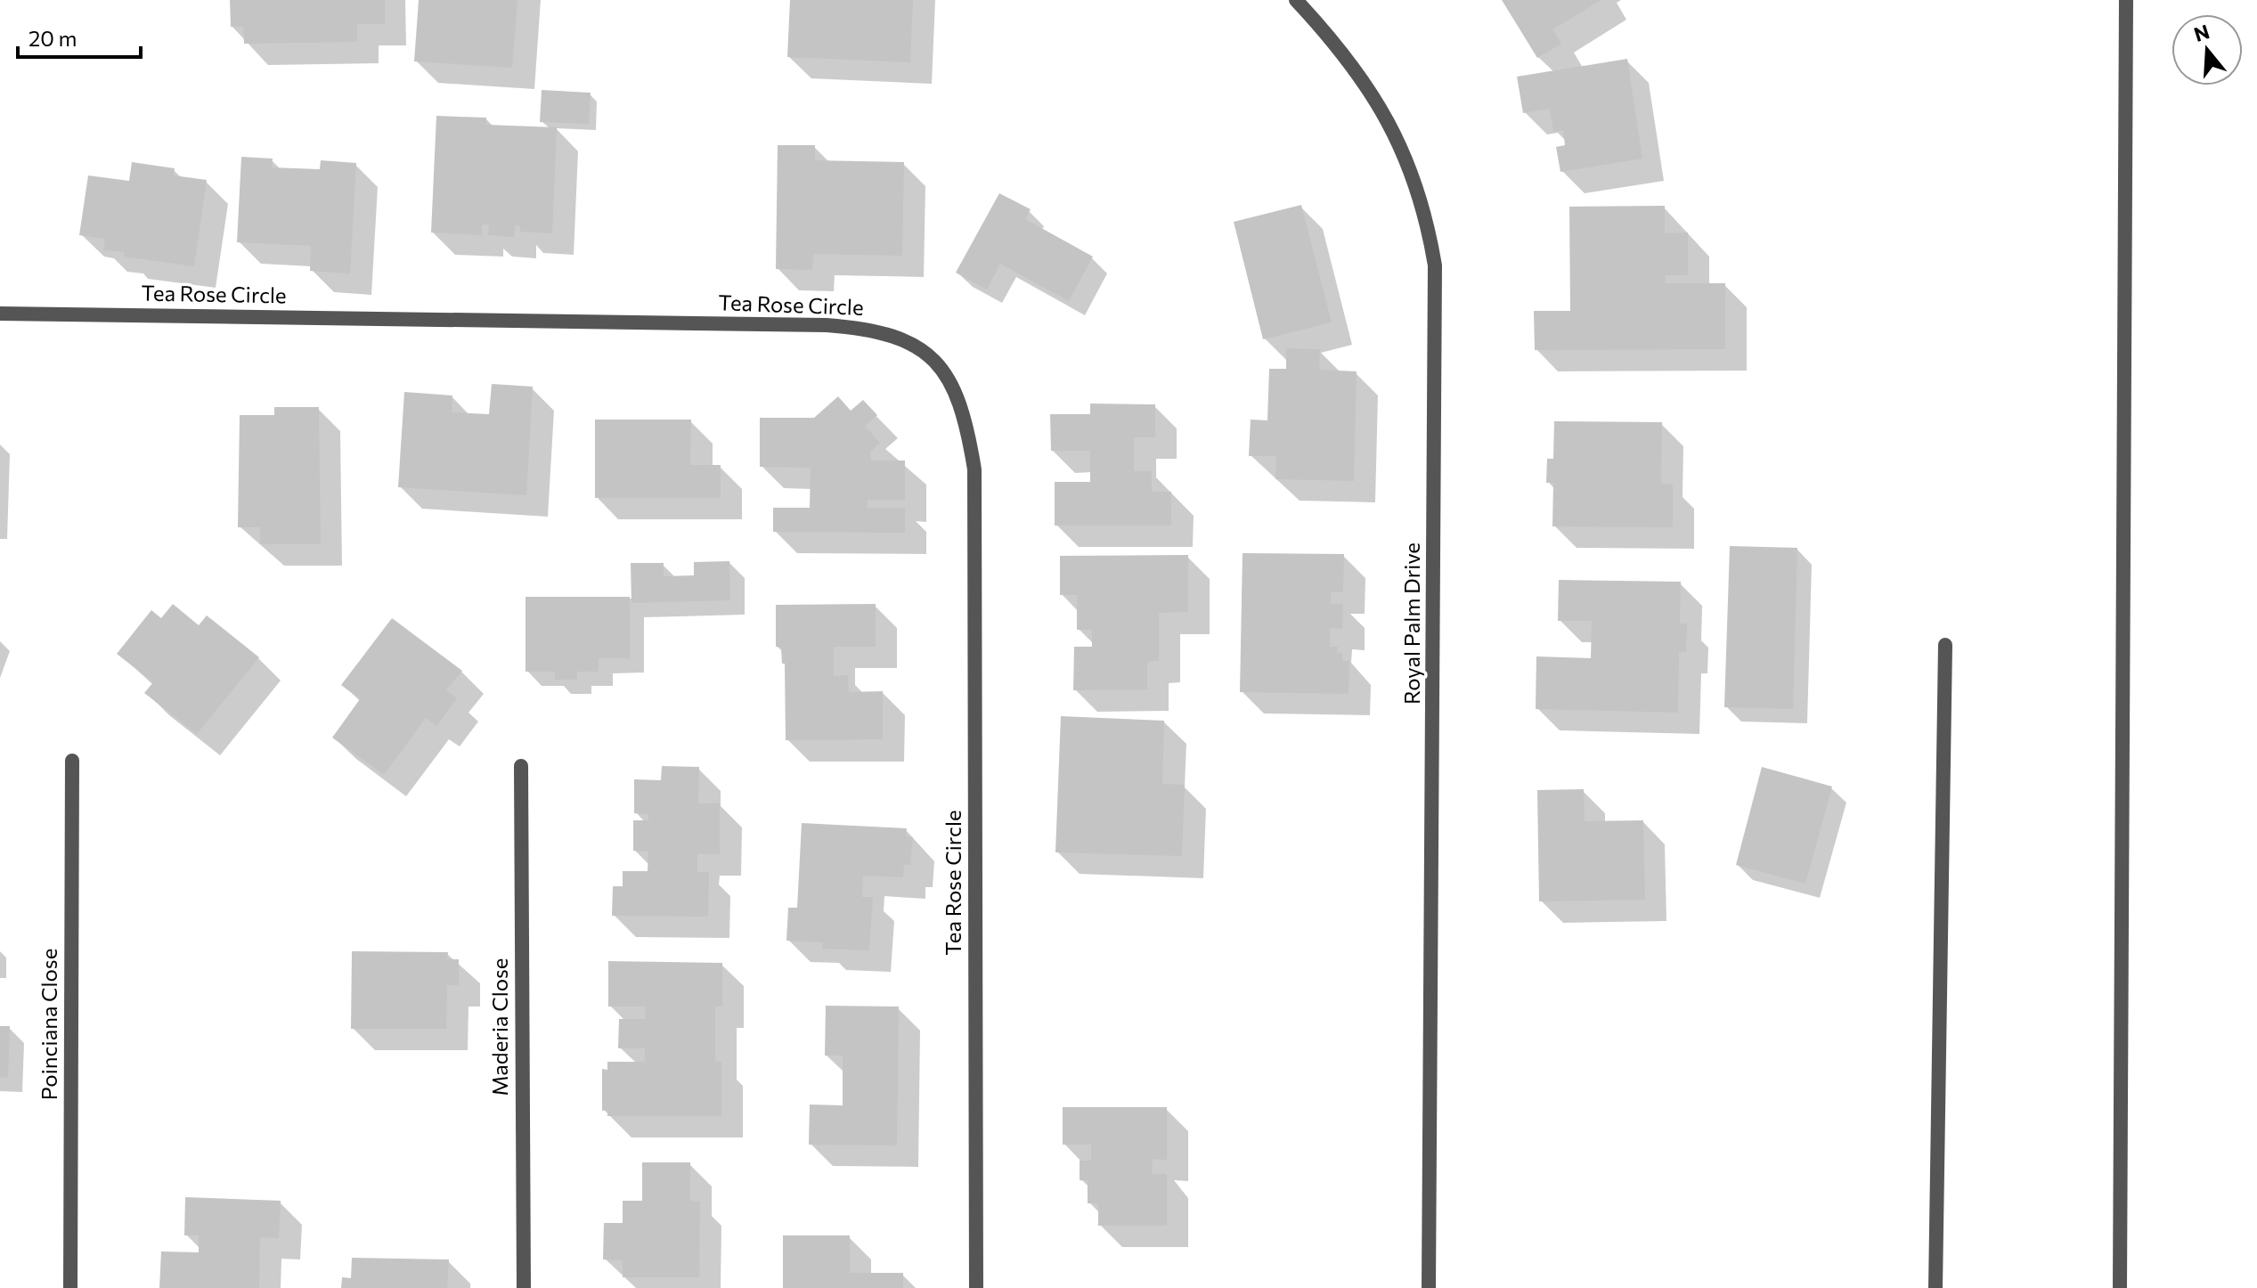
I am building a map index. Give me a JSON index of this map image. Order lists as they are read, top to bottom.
{
  "streets": {
    "street": [
      "Tea Rose Circle",
      "Royal Palm Drive",
      "Poinciana Close",
      "Maderia Close"
    ]
  },
  "scale_bar": "20 m",
  "north": "top"
}
